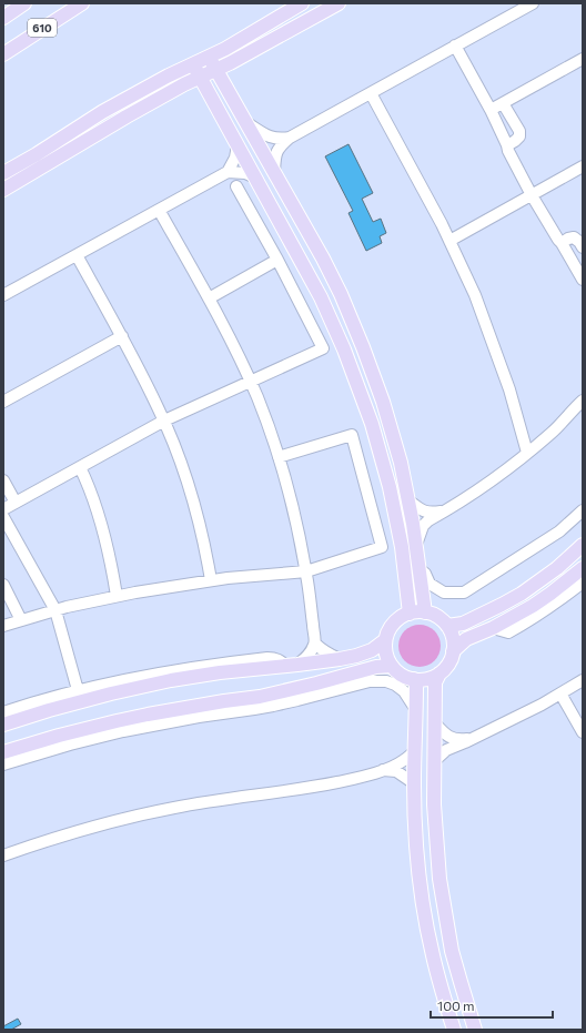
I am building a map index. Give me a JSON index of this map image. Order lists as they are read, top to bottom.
{
  "streets": {
    "main road": ["610"]
  },
  "scale_bar": "100 m"
}
